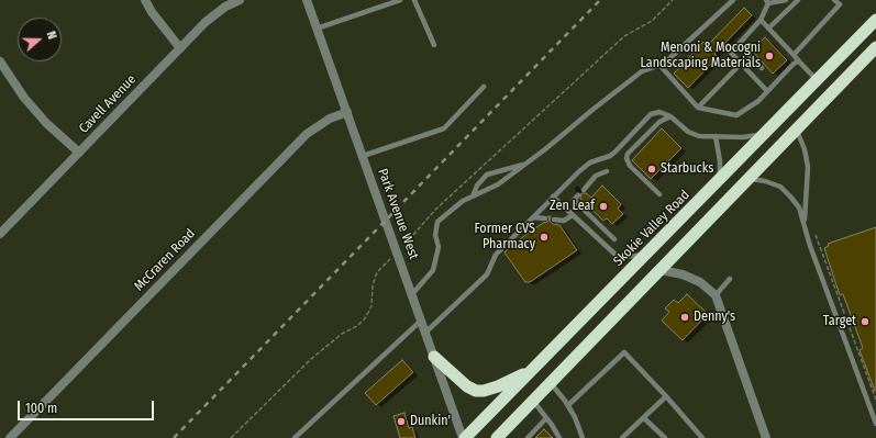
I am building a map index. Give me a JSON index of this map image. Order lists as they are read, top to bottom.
{
  "streets": {
    "highway": ["Skokie Valley Road"],
    "street": ["Cavell Avenue", "Park Avenue West", "McCraren Road"]
  },
  "crossings": [
    ["Park Avenue West", "Skokie Valley Road"],
    ["Park Avenue West", "McCraren Road"]
  ],
  "places": [
    "Menoni & Mocogni Landscaping Materials",
    "Starbucks",
    "Zen Leaf",
    "Former CVS Pharmacy",
    "Denny's",
    "Target",
    "Dunkin'"
  ],
  "scale_bar": "100 m",
  "north": "right"
}
